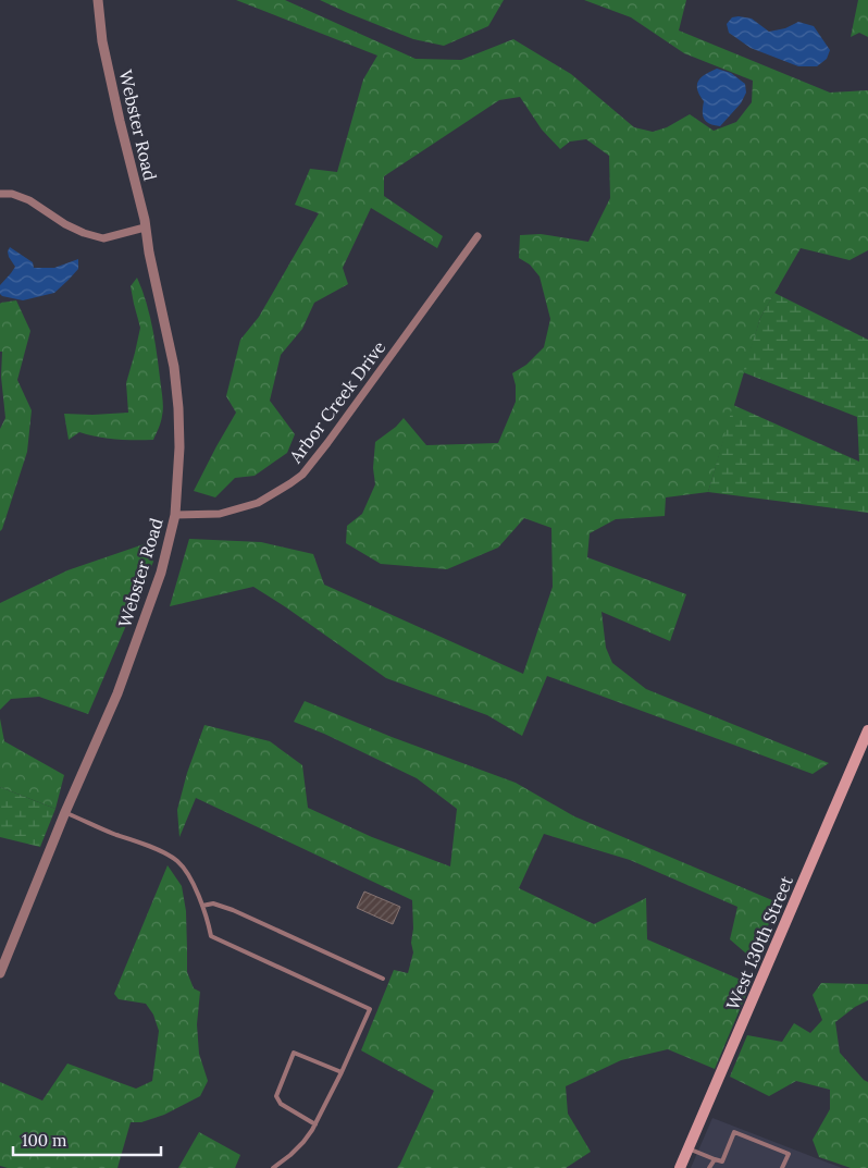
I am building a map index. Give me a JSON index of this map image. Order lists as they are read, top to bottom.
{
  "streets": {
    "main road": ["West 130th Street"],
    "street": ["Webster Road", "Arbor Creek Drive"]
  },
  "crossings": [
    ["Webster Road", "Arbor Creek Drive"]
  ],
  "scale_bar": "100 m"
}
